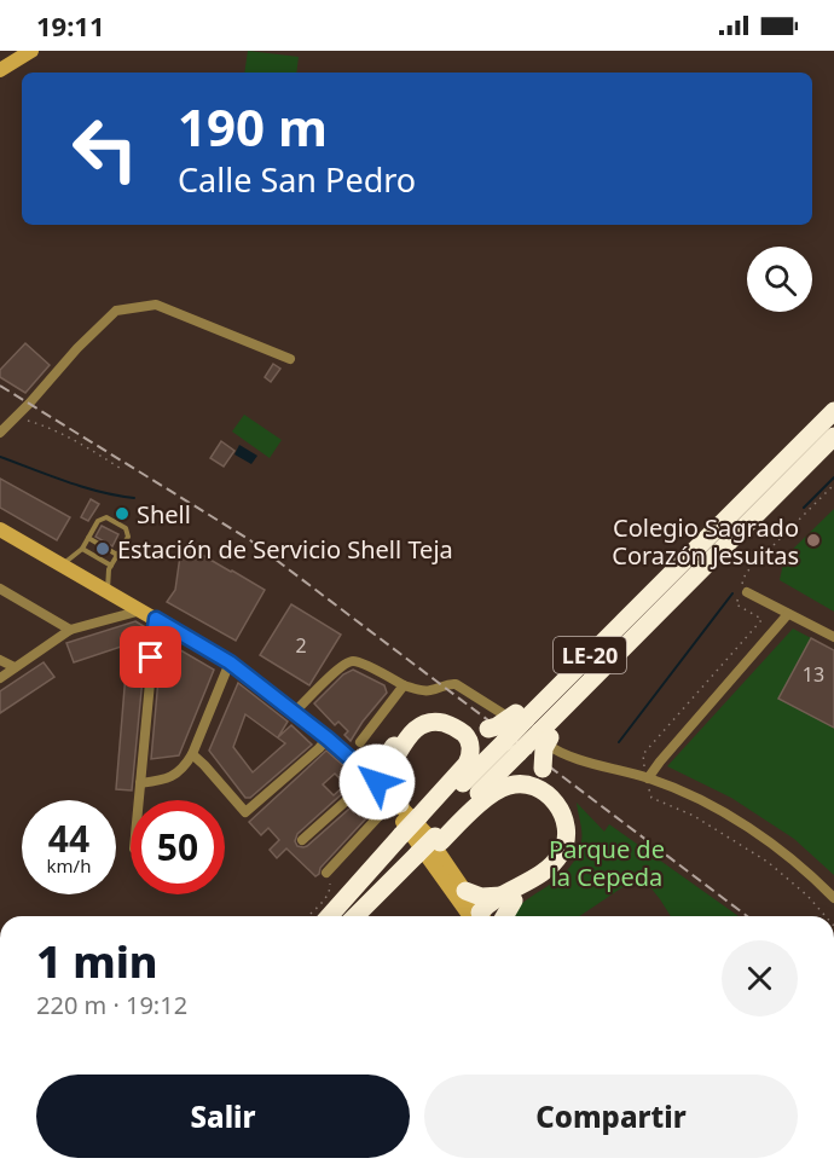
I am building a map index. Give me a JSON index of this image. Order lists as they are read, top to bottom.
{
  "streets": {
    "highway": ["LE-20"]
  },
  "parks": ["Parque de la Cepeda"],
  "places": ["Shell", "Colegio Sagrado Corazón Jesuitas", "Estación de Servicio Shell Teja"],
  "house_numbers": ["2", "13"],
  "page": {
    "status": "19:11",
    "turn": ["190 m", "Calle San Pedro"],
    "speed": "44 km/h",
    "limit": "50",
    "heading": ["1 min", "220 m · 19:12"],
    "buttons": ["Salir", "Compartir"]
  }
}
